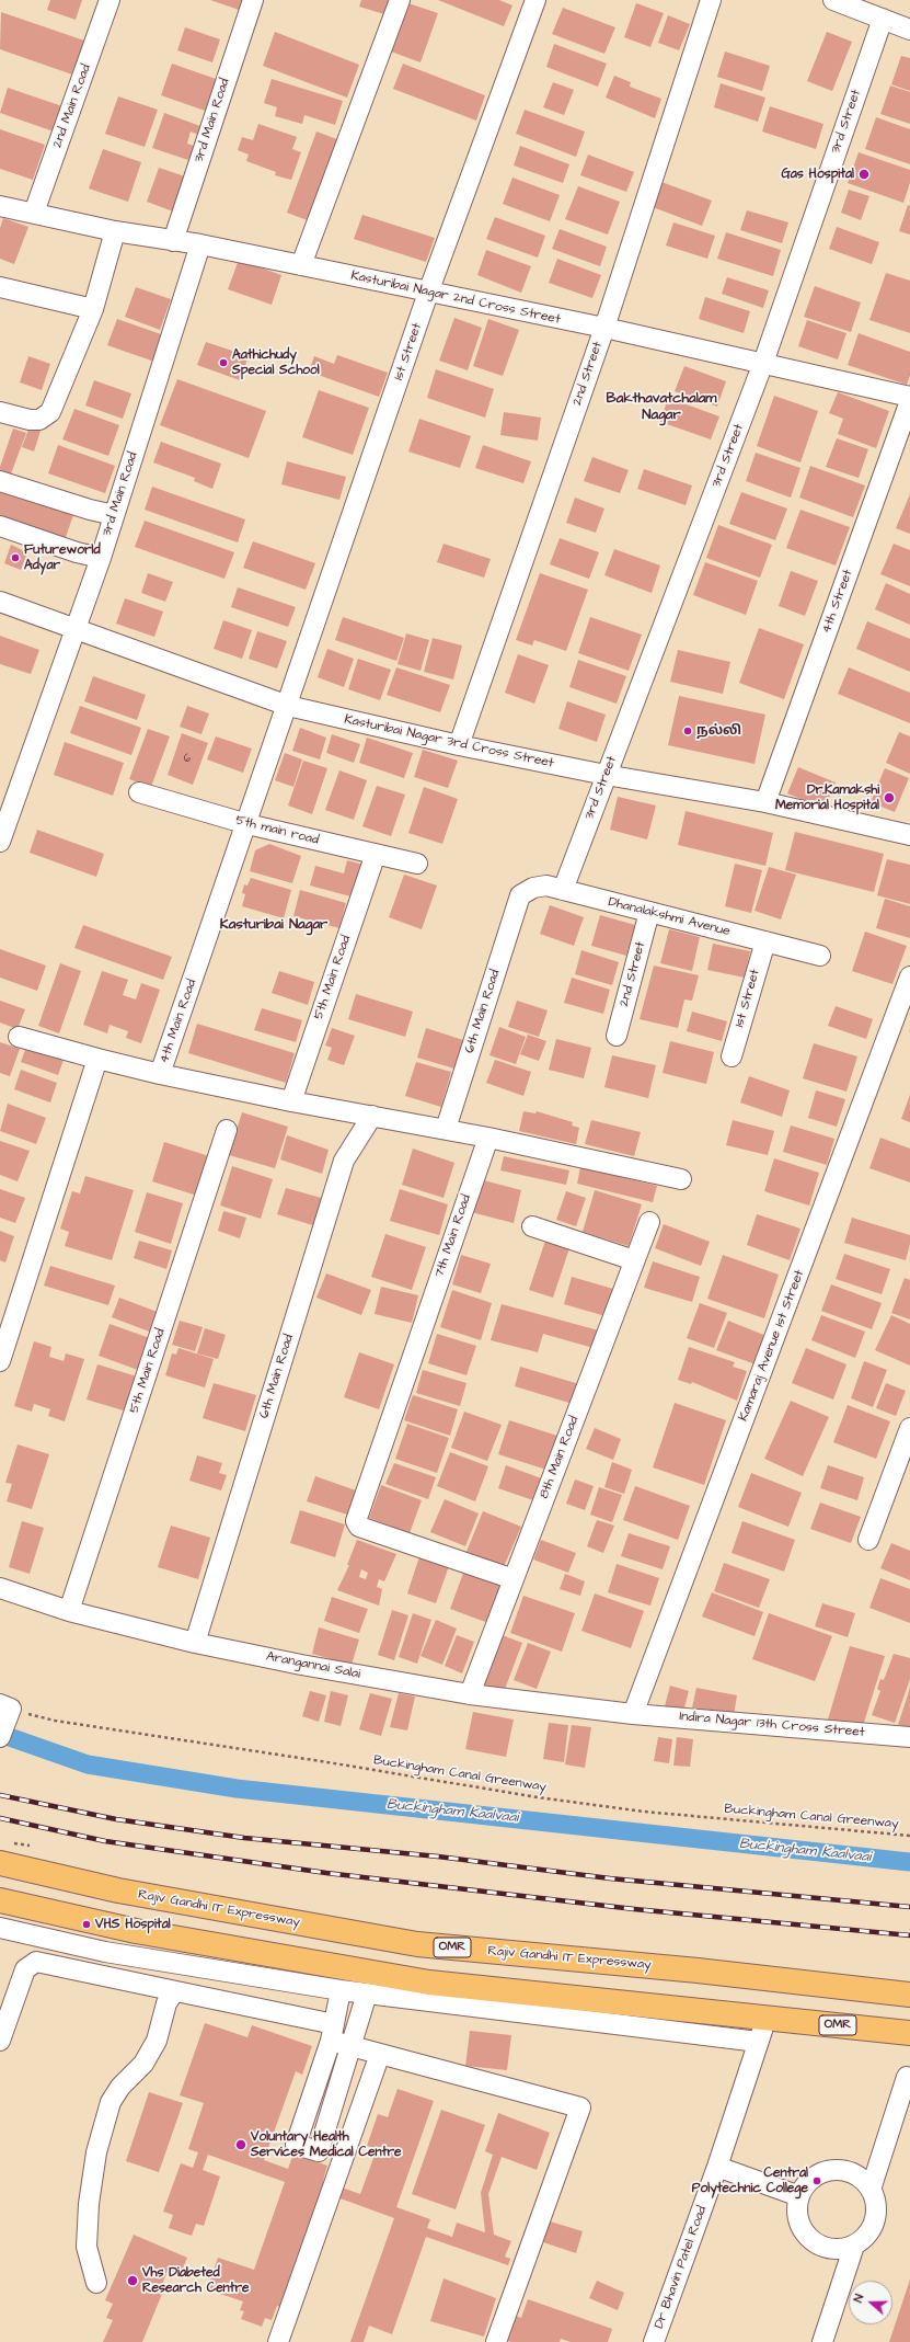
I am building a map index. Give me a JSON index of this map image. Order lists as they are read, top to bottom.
{
  "streets": {
    "main road": ["Rajiv Gandhi IT Expressway", "OMR"],
    "street": [
      "2nd Main Road",
      "3rd Main Road",
      "3rd Street",
      "Kasturibai Nagar 2nd Cross Street",
      "1st Street",
      "2nd Street",
      "4th Street",
      "Kasturibai Nagar 3rd Cross Street",
      "5th main road",
      "Dhanalakshmi Avenue",
      "5th Main Road",
      "6th Main Road",
      "4th Main Road",
      "7th Main Road",
      "Kamaraj Avenue 1st Street",
      "8th Main Road",
      "Arangannai Salai",
      "Indira Nagar 13th Cross Street",
      "Dr Bhavin Patel Road"
    ],
    "path": ["Buckingham Canal Greenway"]
  },
  "crossings": [
    ["2nd Main Road", "Kasturibai Nagar 2nd Cross Street"],
    ["3rd Main Road", "Kasturibai Nagar 2nd Cross Street"],
    ["3rd Main Road", "Kasturibai Nagar 3rd Cross Street"],
    ["3rd Street", "Kasturibai Nagar 2nd Cross Street"],
    ["3rd Street", "Kasturibai Nagar 3rd Cross Street"],
    ["3rd Street", "Dhanalakshmi Avenue"],
    ["Kasturibai Nagar 2nd Cross Street", "1st Street"],
    ["Kasturibai Nagar 2nd Cross Street", "2nd Street"],
    ["1st Street", "Kasturibai Nagar 3rd Cross Street"],
    ["1st Street", "Dhanalakshmi Avenue"],
    ["1st Street", "4th Main Road"],
    ["2nd Street", "Kasturibai Nagar 3rd Cross Street"],
    ["2nd Street", "Dhanalakshmi Avenue"],
    ["4th Street", "Kasturibai Nagar 3rd Cross Street"],
    ["Kasturibai Nagar 3rd Cross Street", "4th Main Road"],
    ["5th main road", "5th Main Road"],
    ["5th main road", "4th Main Road"],
    ["Dhanalakshmi Avenue", "6th Main Road"],
    ["5th Main Road", "Arangannai Salai"],
    ["6th Main Road", "Arangannai Salai"],
    ["7th Main Road", "8th Main Road"],
    ["Kamaraj Avenue 1st Street", "Arangannai Salai"],
    ["Kamaraj Avenue 1st Street", "Indira Nagar 13th Cross Street"],
    ["8th Main Road", "Arangannai Salai"],
    ["Arangannai Salai", "Indira Nagar 13th Cross Street"],
    ["OMR", "Dr Bhavin Patel Road"]
  ],
  "districts": ["Bakthavatchalam Nagar", "Kasturibai Nagar"],
  "water": ["Buckingham Kaalvaai"],
  "places": [
    "Gas Hospital",
    "Aathichudy Special School",
    "Futureworld Adyar",
    "நல்லி",
    "Dr.Kamakshi Memorial Hospital",
    "VHS Hospital",
    "Voluntary Health Services Medical Centre",
    "Central Polytechnic College",
    "Vhs Diabeted Research Centre"
  ],
  "house_numbers": ["6"],
  "north": "left"
}
